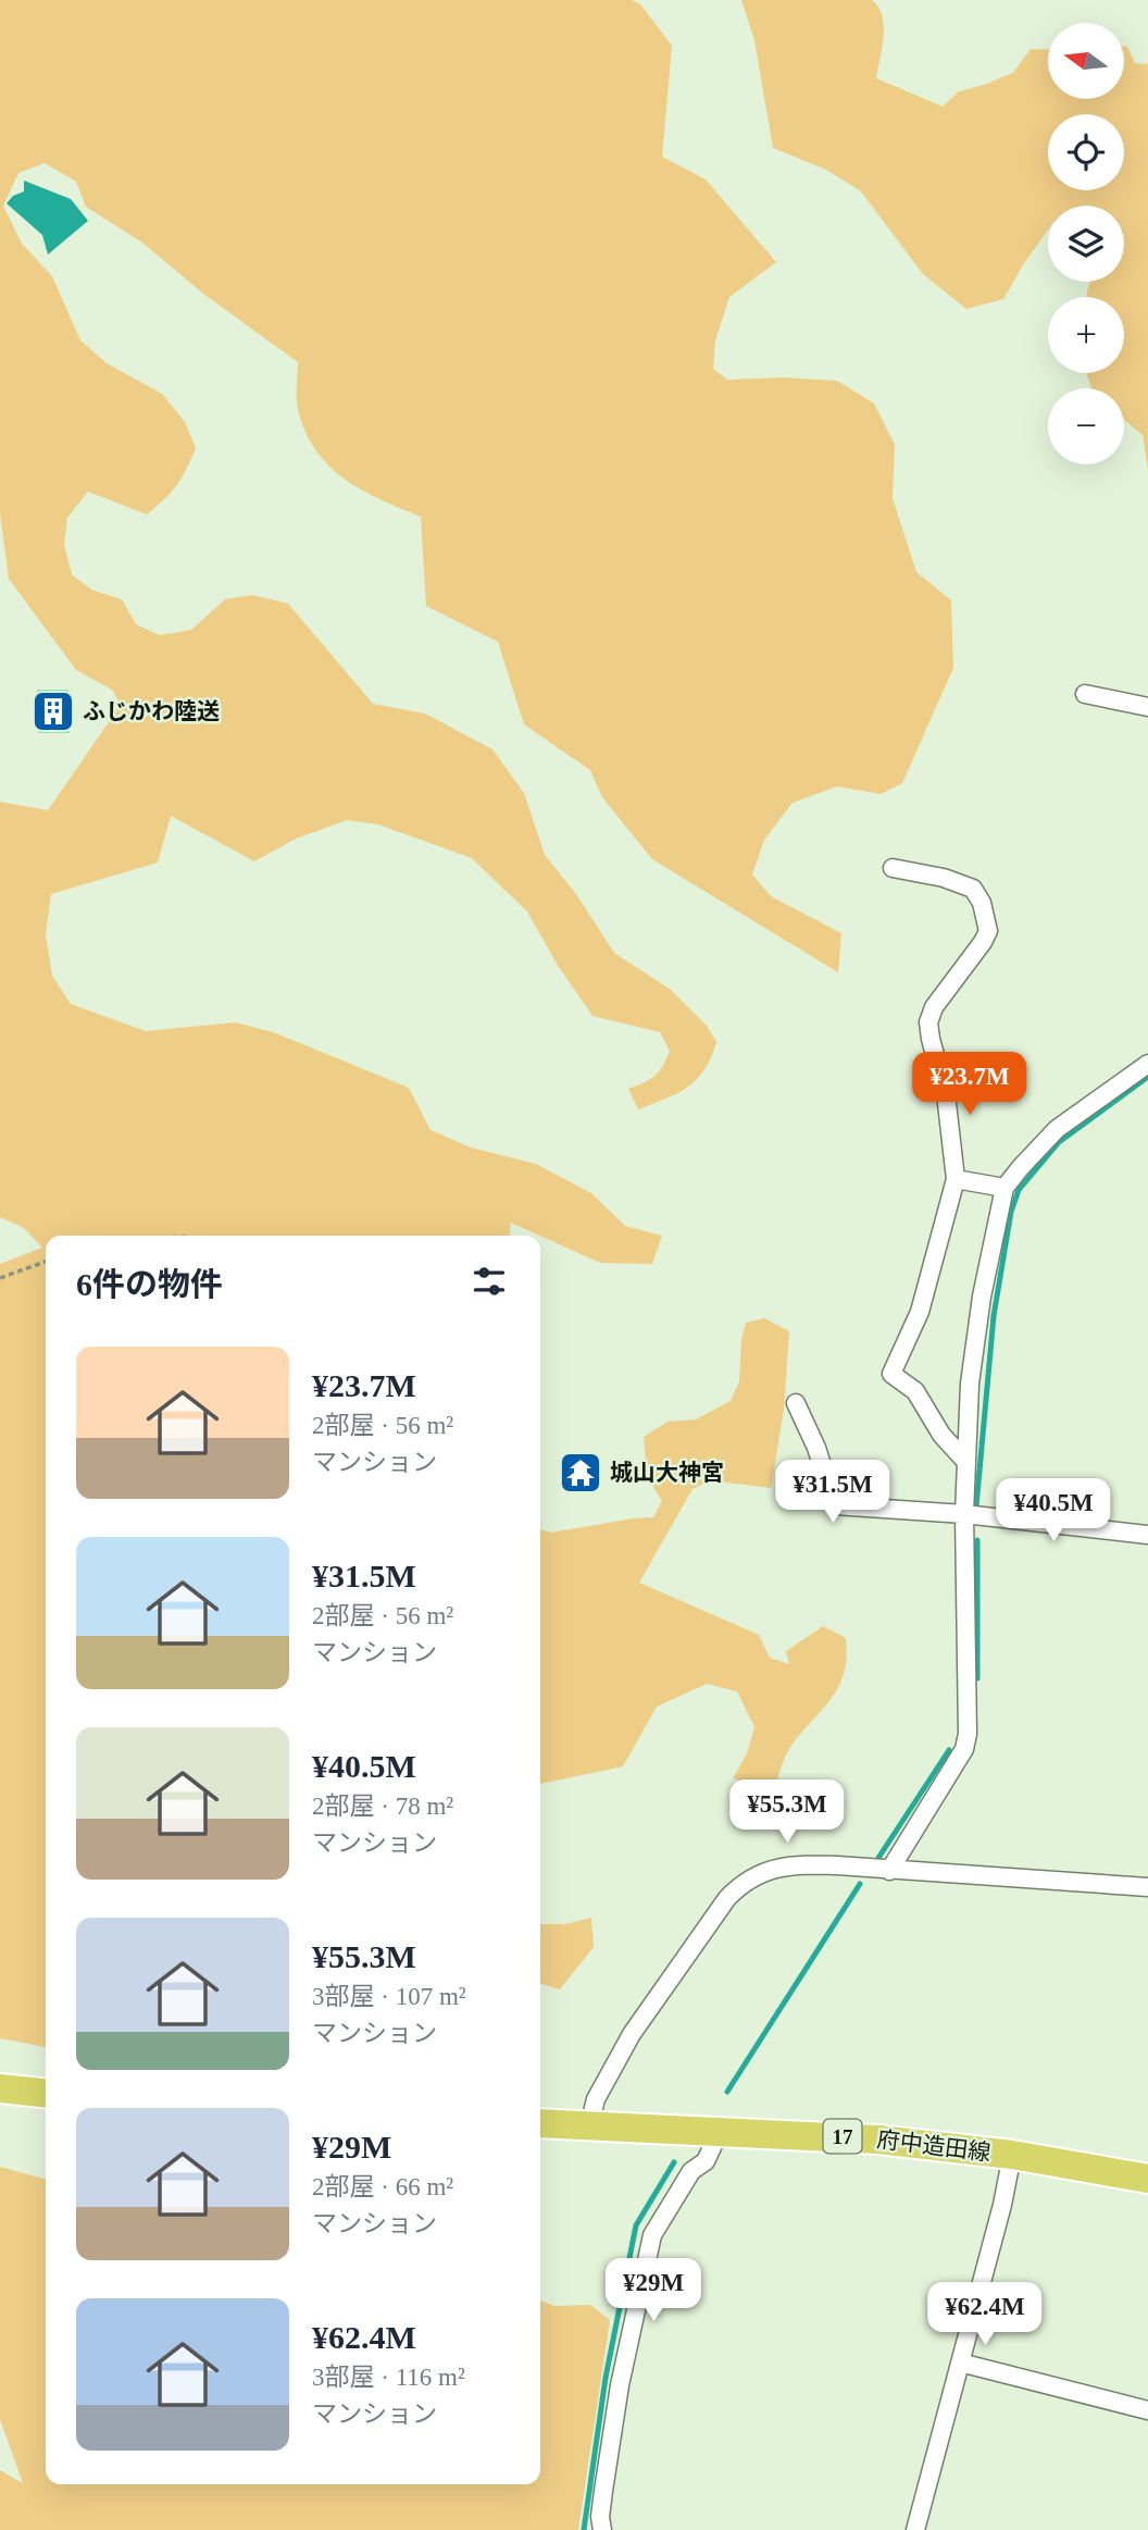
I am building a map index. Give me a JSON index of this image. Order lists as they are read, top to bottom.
{
  "streets": {
    "main road": ["17", "府中造田線"]
  },
  "places": {
    "building": ["ふじかわ陸送"],
    "temple": ["城山大神宮"]
  },
  "north": "left",
  "page": {
    "map_buttons": ["+", "−"],
    "price": [
      "¥23.7M",
      "¥31.5M",
      "¥40.5M",
      "¥55.3M",
      "¥29M",
      "¥62.4M"
    ],
    "heading": "6件の物件",
    "list": [
      {
        "name": "¥23.7M",
        "note": "2部屋 · 56 m² · マンション"
      },
      {
        "name": "¥31.5M",
        "note": "2部屋 · 56 m² · マンション"
      },
      {
        "name": "¥40.5M",
        "note": "2部屋 · 78 m² · マンション"
      },
      {
        "name": "¥55.3M",
        "note": "3部屋 · 107 m² · マンション"
      },
      {
        "name": "¥29M",
        "note": "2部屋 · 66 m² · マンション"
      },
      {
        "name": "¥62.4M",
        "note": "3部屋 · 116 m² · マンション"
      }
    ]
  }
}
